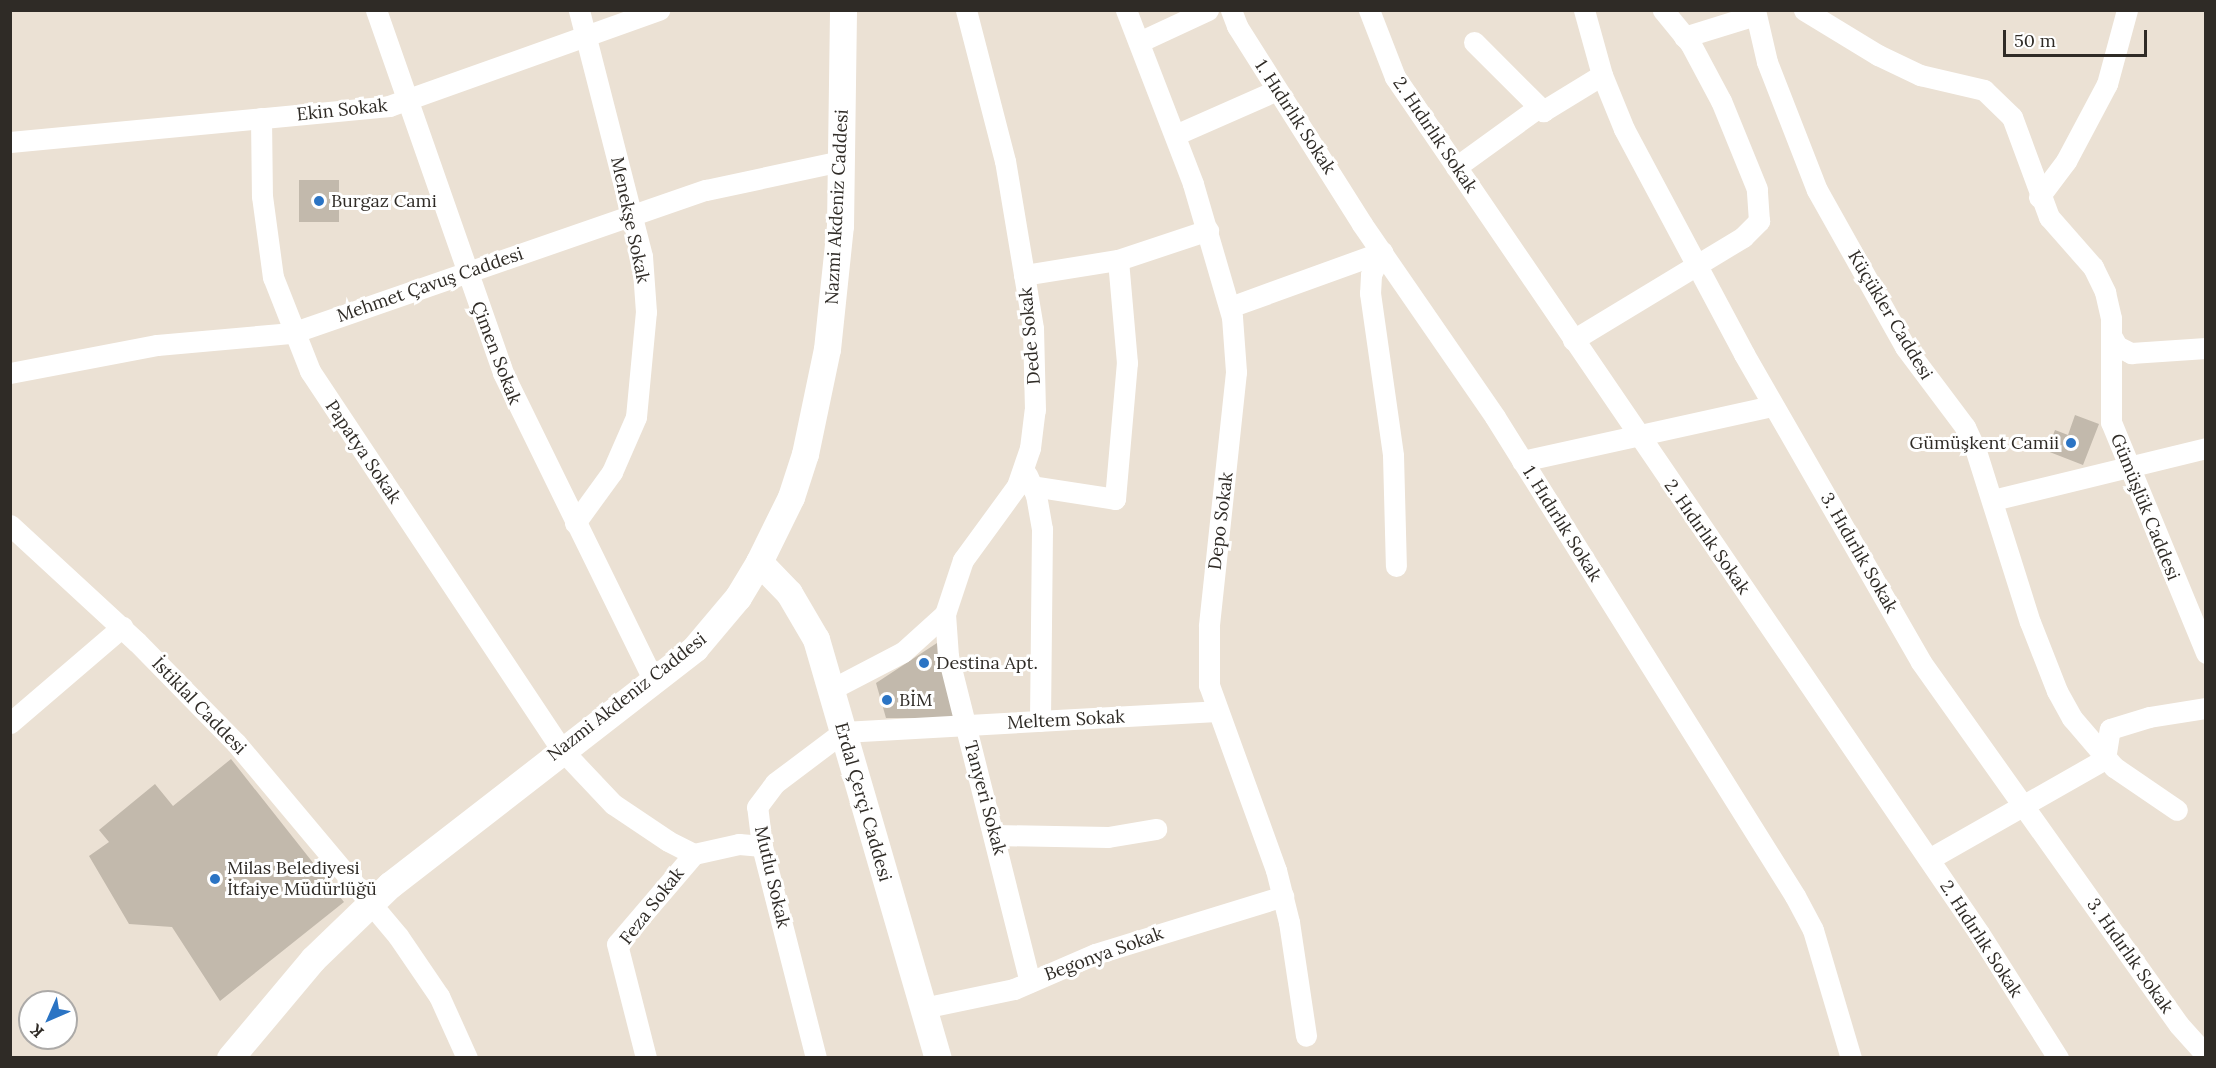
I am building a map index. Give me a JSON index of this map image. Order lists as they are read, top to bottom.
{
  "streets": {
    "street": [
      "Ekin Sokak",
      "1. Hıdırlık Sokak",
      "2. Hıdırlık Sokak",
      "Nazmi Akdeniz Caddesi",
      "Menekşe Sokak",
      "Mehmet Çavuş Caddesi",
      "Küçükler Caddesi",
      "Dede Sokak",
      "Çimen Sokak",
      "Papatya Sokak",
      "Gümüşlük Caddesi",
      "Depo Sokak",
      "3. Hıdırlık Sokak",
      "İstiklal Caddesi",
      "Meltem Sokak",
      "Tanyeri Sokak",
      "Erdal Çerçi Caddesi",
      "Mutlu Sokak",
      "Feza Sokak",
      "Begonya Sokak"
    ]
  },
  "crossings": [
    ["Ekin Sokak", "Menekşe Sokak"],
    ["Ekin Sokak", "Çimen Sokak"],
    ["Ekin Sokak", "Papatya Sokak"],
    ["Nazmi Akdeniz Caddesi", "Mehmet Çavuş Caddesi"],
    ["Nazmi Akdeniz Caddesi", "Çimen Sokak"],
    ["Nazmi Akdeniz Caddesi", "Papatya Sokak"],
    ["Nazmi Akdeniz Caddesi", "İstiklal Caddesi"],
    ["Nazmi Akdeniz Caddesi", "Erdal Çerçi Caddesi"],
    ["Nazmi Akdeniz Caddesi", "Feza Sokak"],
    ["Menekşe Sokak", "Mehmet Çavuş Caddesi"],
    ["Menekşe Sokak", "Çimen Sokak"],
    ["Mehmet Çavuş Caddesi", "Çimen Sokak"],
    ["Mehmet Çavuş Caddesi", "Papatya Sokak"],
    ["Dede Sokak", "Tanyeri Sokak"],
    ["Dede Sokak", "Erdal Çerçi Caddesi"],
    ["Papatya Sokak", "Feza Sokak"],
    ["Depo Sokak", "Meltem Sokak"],
    ["Depo Sokak", "Begonya Sokak"],
    ["Meltem Sokak", "Tanyeri Sokak"],
    ["Meltem Sokak", "Erdal Çerçi Caddesi"],
    ["Meltem Sokak", "Mutlu Sokak"],
    ["Tanyeri Sokak", "Begonya Sokak"],
    ["Erdal Çerçi Caddesi", "Mutlu Sokak"],
    ["Erdal Çerçi Caddesi", "Begonya Sokak"]
  ],
  "places": [
    "Burgaz Cami",
    "Gümüşkent Camii",
    "Destina Apt.",
    "BİM",
    "Milas Belediyesi İtfaiye Müdürlüğü"
  ],
  "scale_bar": "50 m",
  "north": "bottom left"
}
